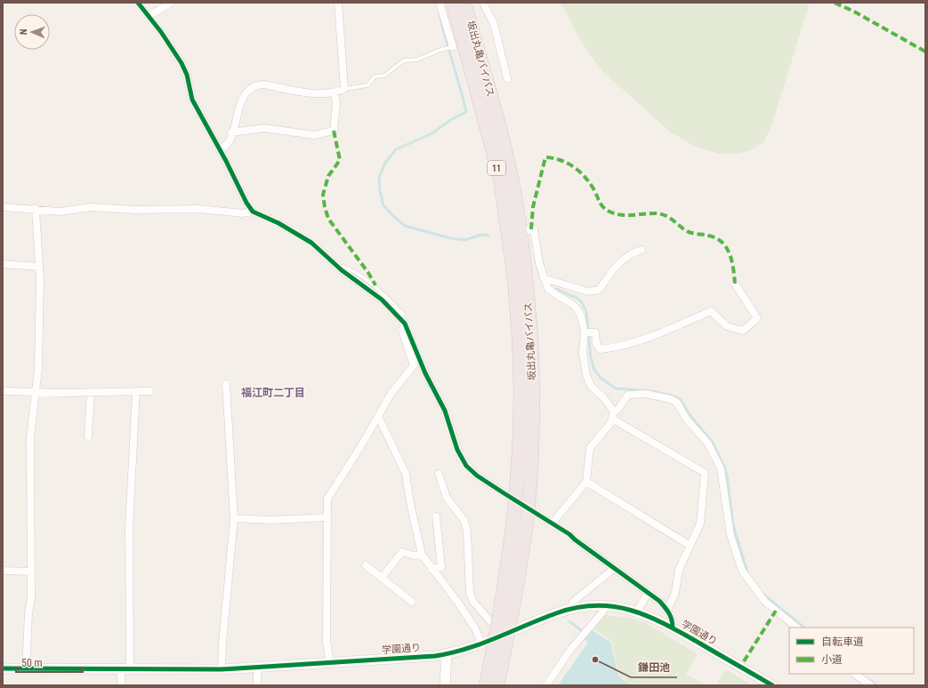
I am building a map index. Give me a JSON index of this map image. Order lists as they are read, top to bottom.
{
  "streets": {
    "highway": ["坂出丸亀バイパス", "11"],
    "street": ["学園通り"]
  },
  "districts": ["福江町二丁目"],
  "places": ["鎌田池"],
  "legend": ["自転車道", "小道"],
  "scale_bar": "50 m",
  "north": "left"
}
